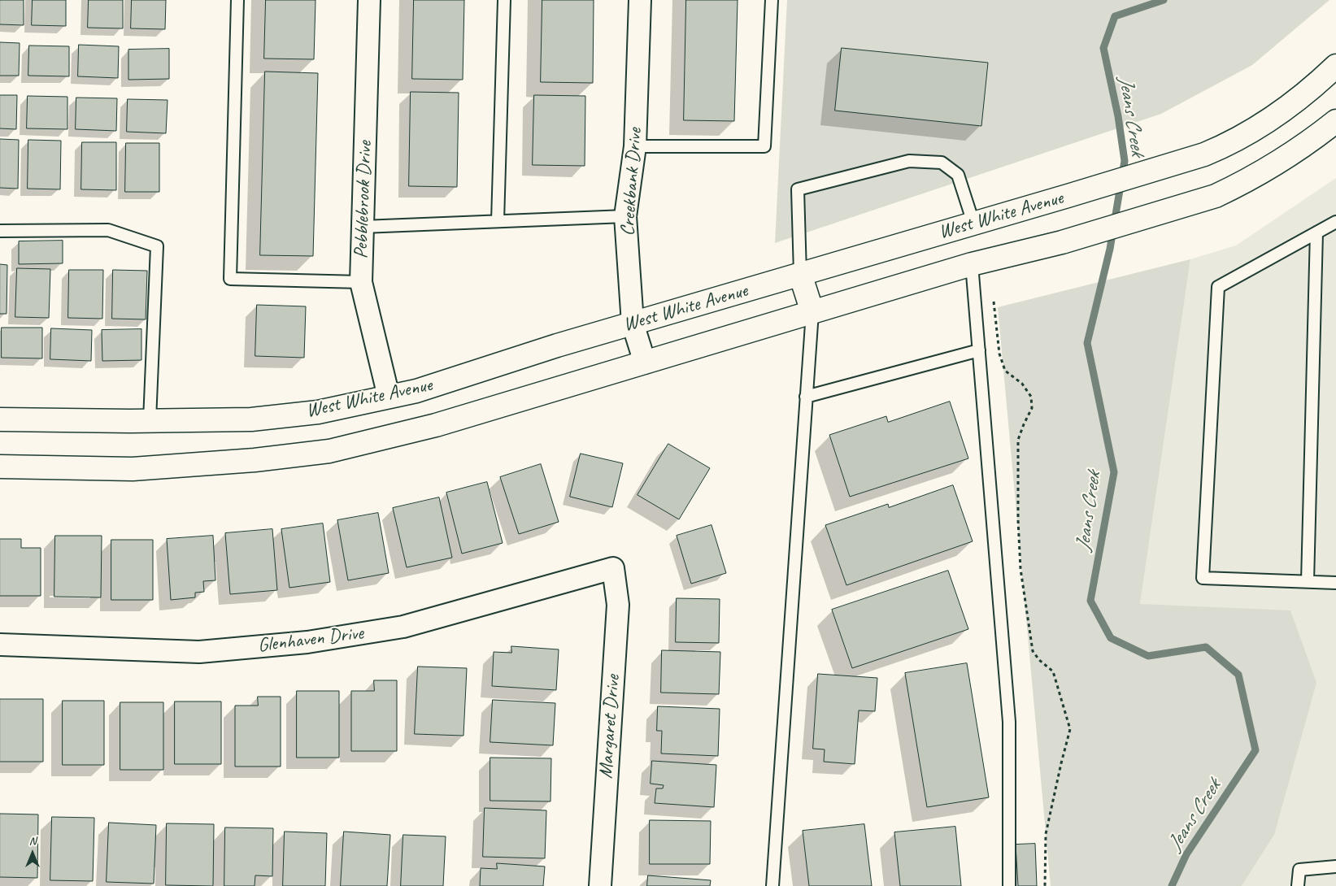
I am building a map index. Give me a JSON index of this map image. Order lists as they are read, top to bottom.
{
  "streets": {
    "main road": ["West White Avenue"],
    "street": [
      "Creekbank Drive",
      "Pebblebrook Drive",
      "Glenhaven Drive",
      "Margaret Drive"
    ]
  },
  "crossings": [
    ["Creekbank Drive", "West White Avenue"],
    ["Pebblebrook Drive", "West White Avenue"],
    ["Glenhaven Drive", "Margaret Drive"]
  ],
  "water": ["Jeans Creek"],
  "north": "top"
}
